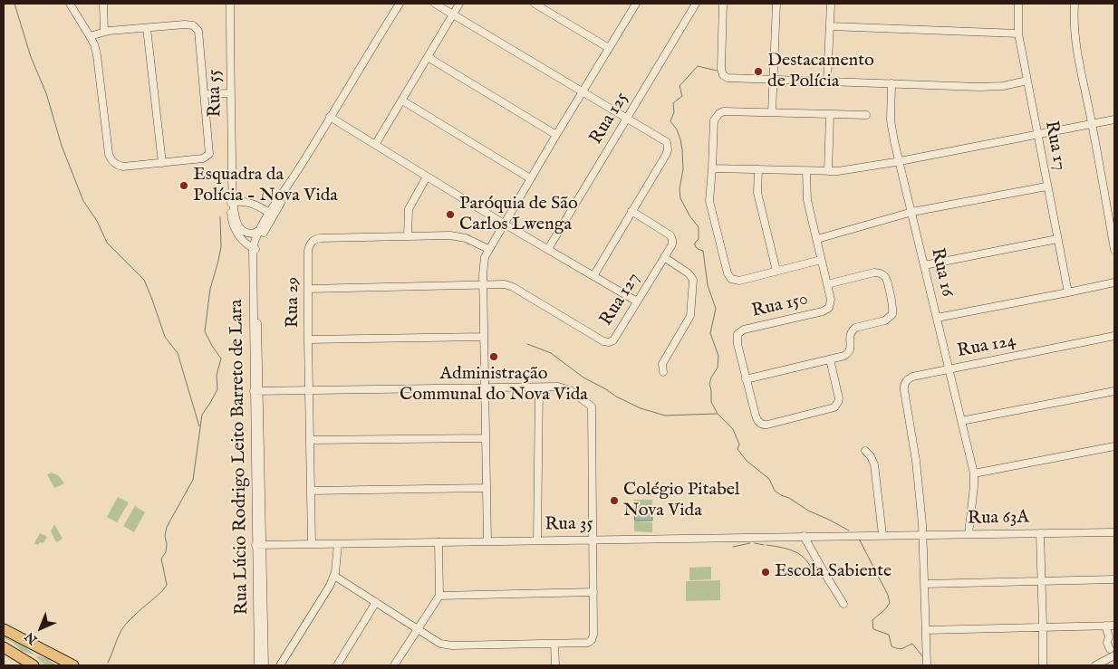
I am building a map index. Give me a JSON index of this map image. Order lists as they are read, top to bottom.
{
  "streets": {
    "street": [
      "Rua 55",
      "Rua 125",
      "Rua 17",
      "Rua 16",
      "Rua 127",
      "Rua 29",
      "Rua 150",
      "Rua 124",
      "Rua Lúcio Rodrigo Leito Barreto de Lara",
      "Rua 63A",
      "Rua 35"
    ]
  },
  "crossings": [
    ["Rua 17", "Rua 16"],
    ["Rua 127", "Rua 29"],
    ["Rua 29", "Rua 35"],
    ["Rua 124", "Rua 63A"],
    ["Rua Lúcio Rodrigo Leito Barreto de Lara", "Rua 35"],
    ["Rua 63A", "Rua 35"]
  ],
  "places": [
    "Destacamento de Polícia",
    "Esquadra da Polícia - Nova Vida",
    "Paróquia de São Carlos Lwenga",
    "Administração Communal do Nova Vida",
    "Colégio Pitabel Nova Vida",
    "Escola Sabiente"
  ],
  "north": "bottom left"
}
